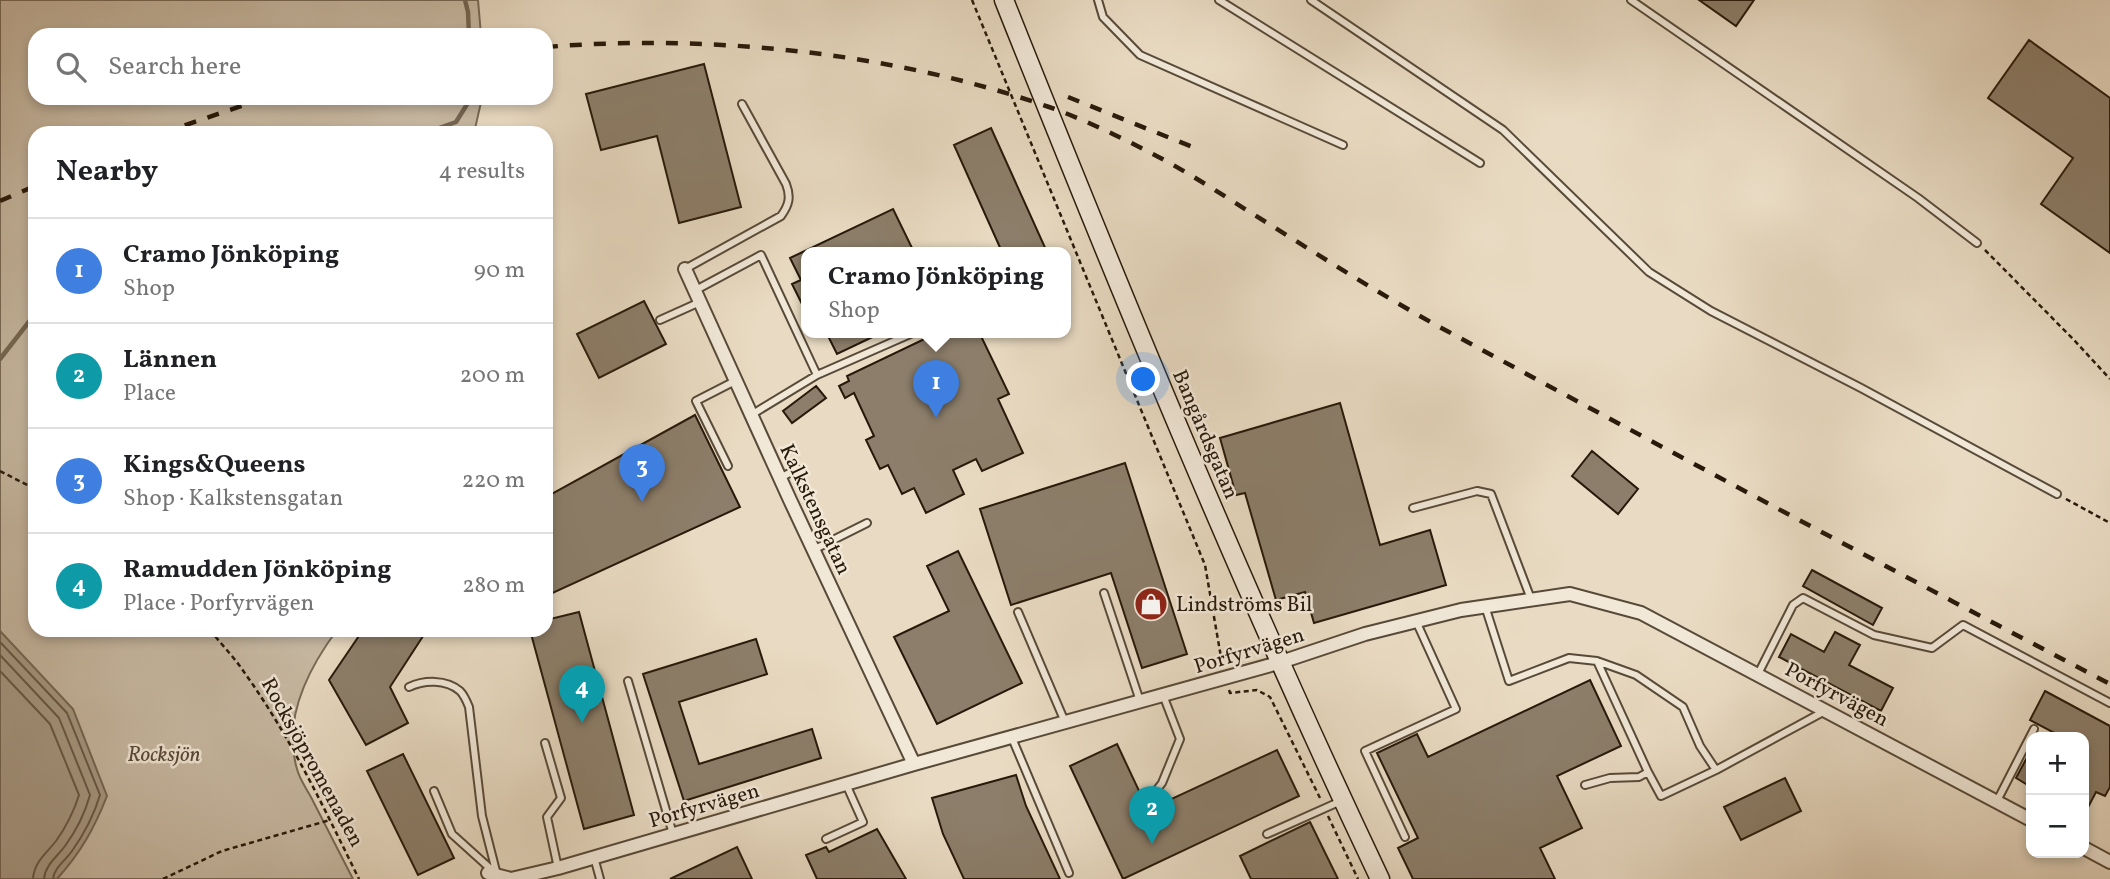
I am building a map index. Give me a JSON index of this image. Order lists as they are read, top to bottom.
{
  "streets": {
    "main road": ["Bangårdsgatan"],
    "street": ["Kalkstensgatan", "Porfyrvägen"],
    "path": ["Rocksjöpromenaden"]
  },
  "crossings": [
    ["Bangårdsgatan", "Porfyrvägen"],
    ["Kalkstensgatan", "Porfyrvägen"]
  ],
  "parks": ["Rocksjön"],
  "places": {
    "shop": ["Lindströms Bil"]
  },
  "page": {
    "search": "Search here",
    "heading": ["Nearby", "4 results"],
    "list": [
      {
        "mark": "1",
        "name": "Cramo Jönköping",
        "note": "Shop",
        "value": "90 m"
      },
      {
        "mark": "2",
        "name": "Lännen",
        "note": "Place",
        "value": "200 m"
      },
      {
        "mark": "3",
        "name": "Kings&Queens",
        "note": "Shop · Kalkstensgatan",
        "value": "220 m"
      },
      {
        "mark": "4",
        "name": "Ramudden Jönköping",
        "note": "Place · Porfyrvägen",
        "value": "280 m"
      }
    ],
    "popup": ["Cramo Jönköping", "Shop"],
    "pins": [
      "1",
      "3",
      "4",
      "2"
    ],
    "map_buttons": ["+", "−"]
  }
}
